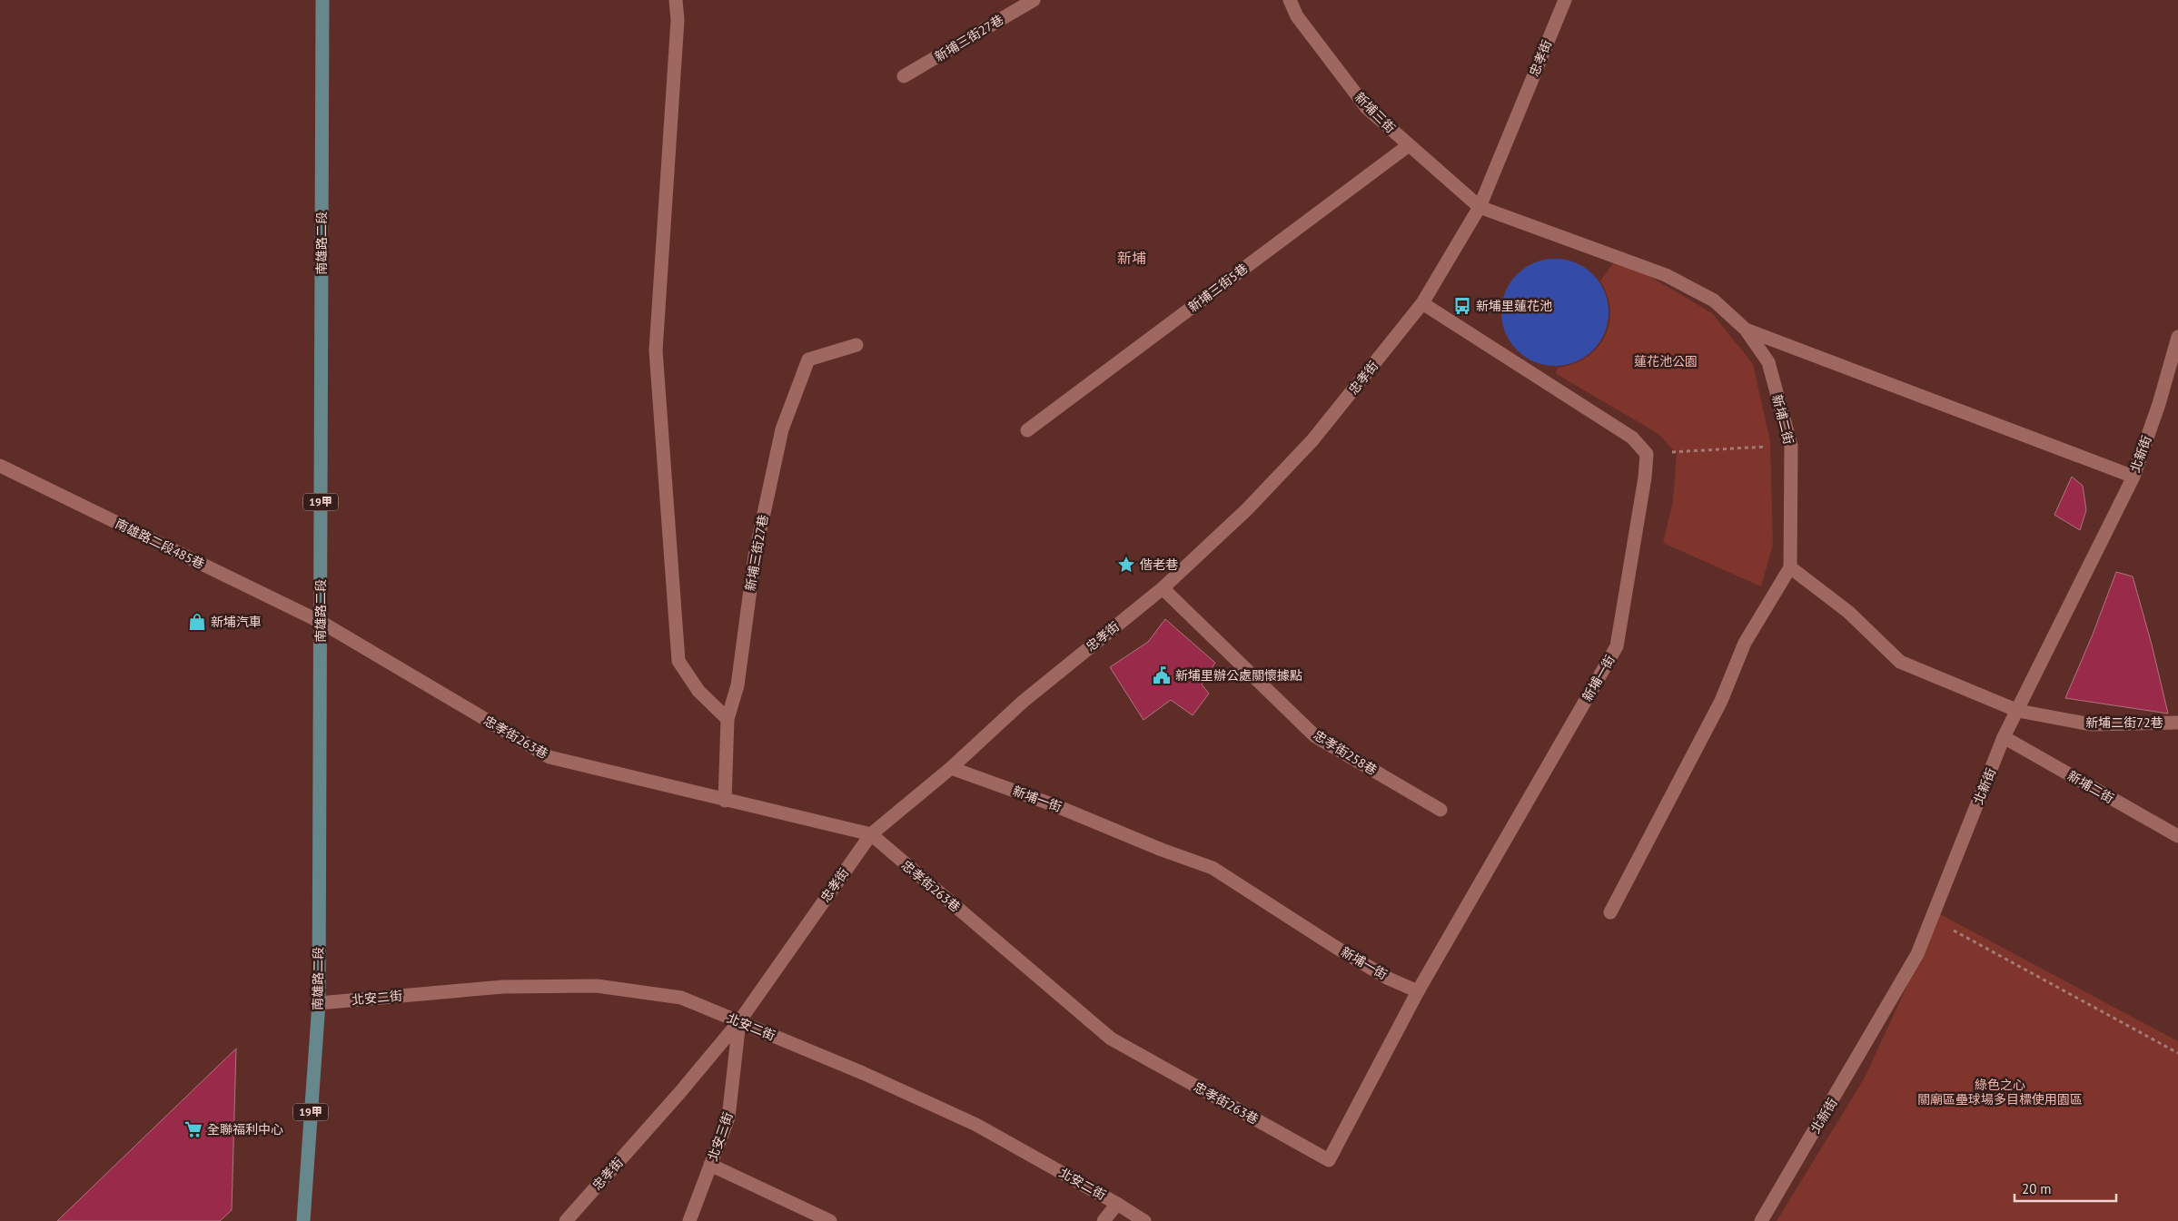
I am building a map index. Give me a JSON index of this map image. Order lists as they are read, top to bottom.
{
  "streets": {
    "main road": ["南雄路二段", "19甲"],
    "street": [
      "新埔三街27巷",
      "忠孝街",
      "新埔三街",
      "新埔三街5巷",
      "新埔二街",
      "北新街",
      "南雄路二段485巷",
      "新埔一街",
      "新埔二街72巷",
      "忠孝街263巷",
      "忠孝街258巷",
      "北安二街",
      "北安三街"
    ]
  },
  "crossings": [
    ["新埔三街27巷", "忠孝街263巷"],
    ["忠孝街", "新埔三街"],
    ["忠孝街", "新埔二街"],
    ["忠孝街", "新埔一街"],
    ["忠孝街", "忠孝街263巷"],
    ["忠孝街", "忠孝街258巷"],
    ["忠孝街", "北安二街"],
    ["忠孝街", "北安三街"],
    ["新埔三街", "新埔三街5巷"],
    ["新埔三街", "新埔二街"],
    ["南雄路二段", "南雄路二段485巷"],
    ["南雄路二段", "忠孝街263巷"],
    ["南雄路二段", "北安二街"],
    ["新埔二街", "北新街"],
    ["北新街", "新埔二街72巷"],
    ["南雄路二段485巷", "忠孝街263巷"],
    ["新埔一街", "忠孝街263巷"],
    ["北安二街", "北安三街"]
  ],
  "districts": ["新埔"],
  "parks": ["蓮花池公園", "綠色之心 關廟區壘球場多目標使用園區"],
  "places": {
    "bus stop": ["新埔里蓮花池"],
    "place": ["偕老巷"],
    "shop": ["新埔汽車"],
    "public building": ["新埔里辦公處關懷據點"],
    "supermarket": ["全聯福利中心"]
  },
  "scale_bar": "20 m"
}
